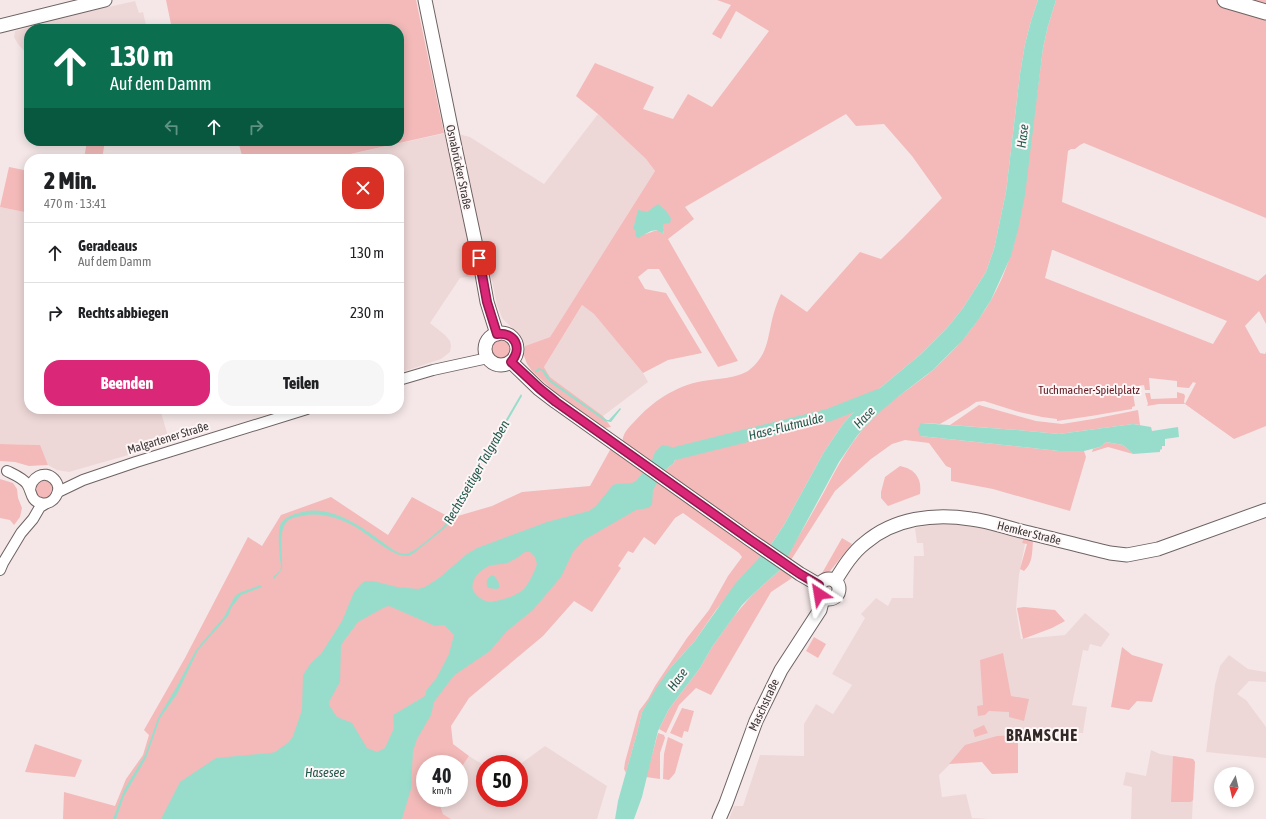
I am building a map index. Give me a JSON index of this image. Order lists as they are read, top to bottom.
{
  "streets": {
    "main road": ["Osnabrücker Straße", "Hemker Straße", "Maschstraße"],
    "street": ["Malgartener Straße"]
  },
  "crossings": [
    ["Hemker Straße", "Maschstraße"]
  ],
  "districts": ["BRAMSCHE"],
  "water": [
    "Hase",
    "Hase-Flutmulde",
    "Rechtsseitiger Talgraben",
    "Hasesee"
  ],
  "parks": ["Tuchmacher-Spielplatz"],
  "north": "bottom",
  "page": {
    "turn": ["130 m", "Auf dem Damm"],
    "heading": ["2 Min.", "470 m · 13:41"],
    "list": [
      {
        "name": "Geradeaus",
        "note": "Auf dem Damm",
        "value": "130 m"
      },
      {
        "name": "Rechts abbiegen",
        "value": "230 m"
      }
    ],
    "buttons": ["Beenden", "Teilen"],
    "speed": "40 km/h",
    "limit": "50"
  }
}
